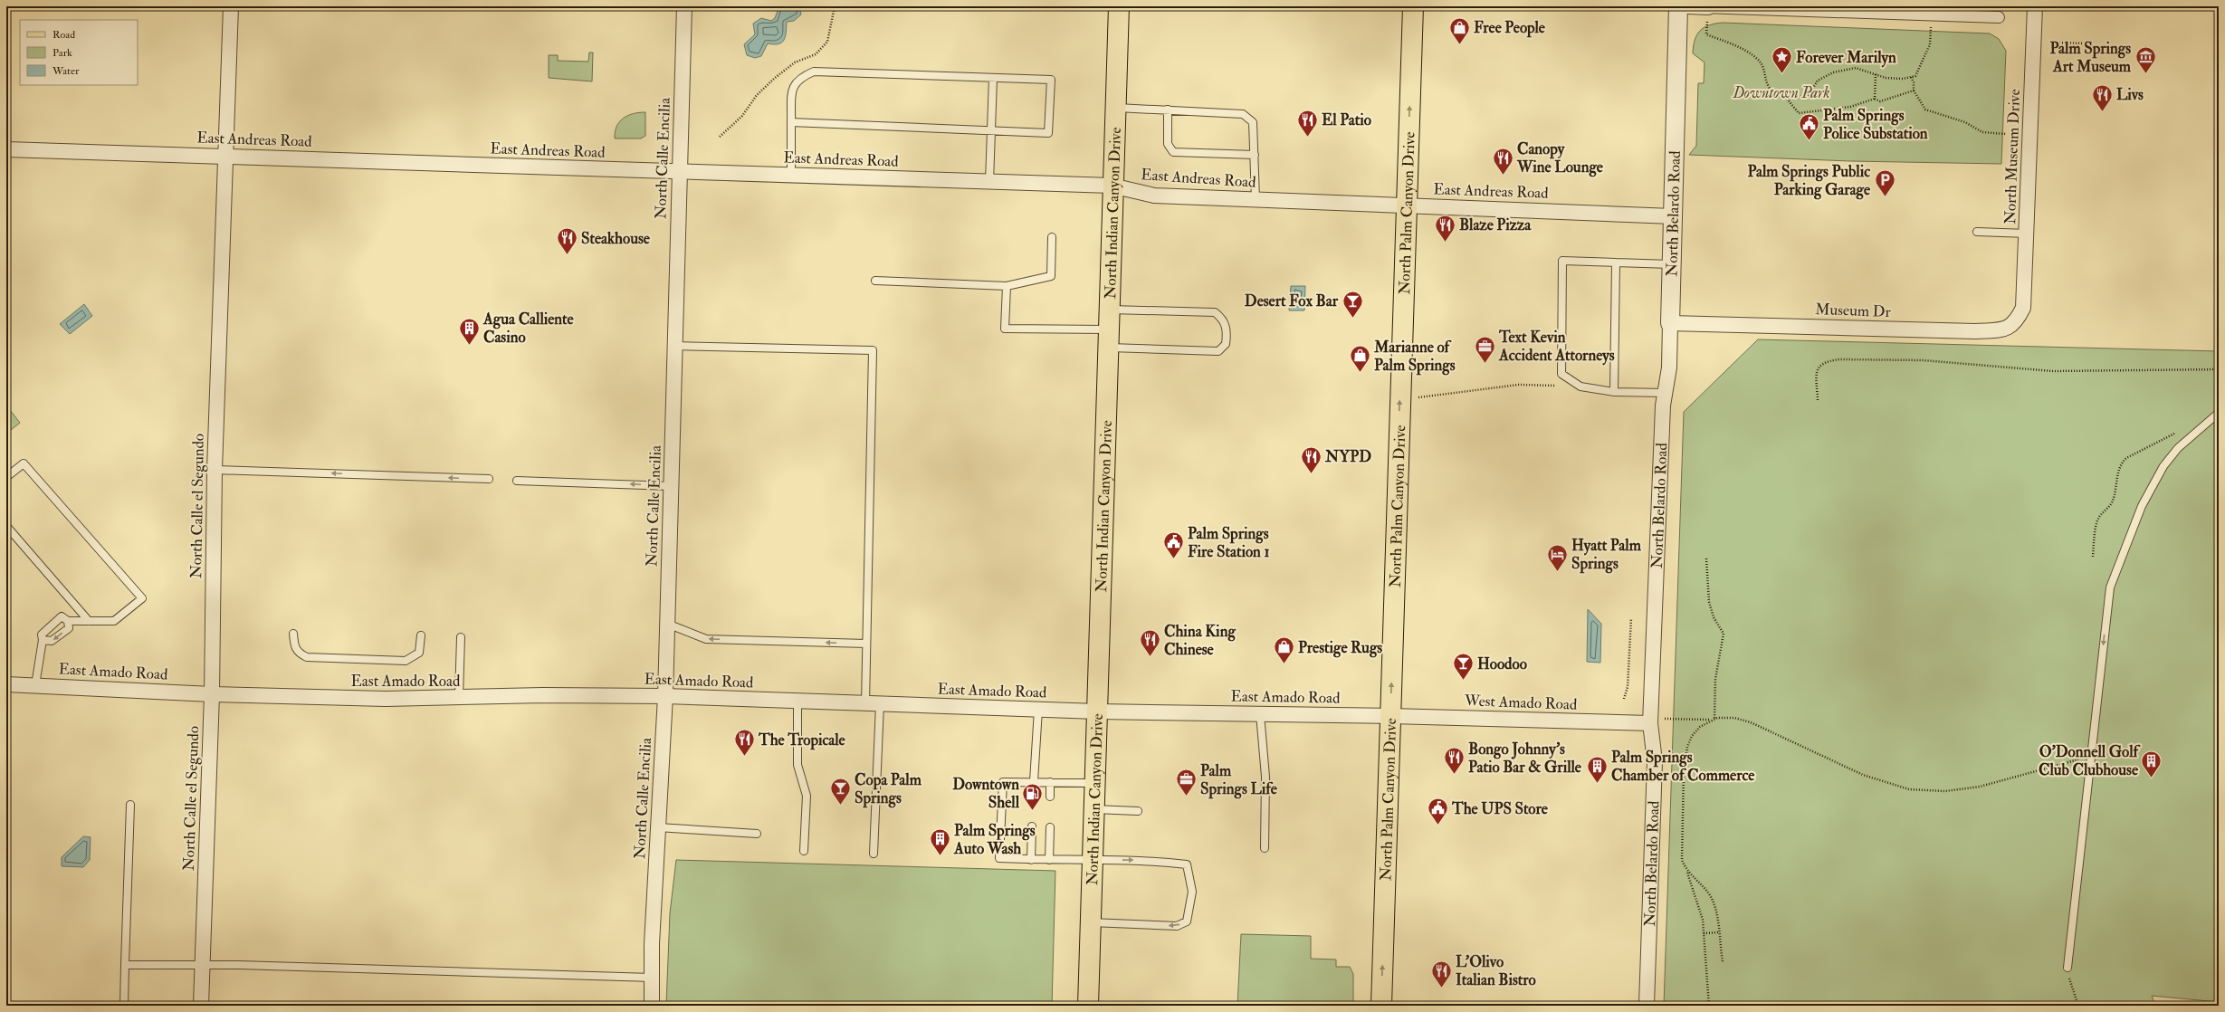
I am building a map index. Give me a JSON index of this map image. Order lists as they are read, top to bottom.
{
  "streets": {
    "main road": ["North Indian Canyon Drive", "North Palm Canyon Drive"],
    "street": [
      "East Andreas Road",
      "North Museum Drive",
      "North Calle Encilia",
      "North Belardo Road",
      "Museum Dr",
      "North Calle el Segundo",
      "East Amado Road",
      "West Amado Road"
    ]
  },
  "crossings": [
    ["East Andreas Road", "North Calle Encilia"],
    ["East Andreas Road", "North Indian Canyon Drive"],
    ["East Andreas Road", "North Palm Canyon Drive"],
    ["East Andreas Road", "North Belardo Road"],
    ["East Andreas Road", "North Calle el Segundo"],
    ["North Museum Drive", "Museum Dr"],
    ["North Calle Encilia", "East Amado Road"],
    ["North Indian Canyon Drive", "East Amado Road"],
    ["North Palm Canyon Drive", "East Amado Road"],
    ["North Palm Canyon Drive", "West Amado Road"],
    ["North Belardo Road", "Museum Dr"],
    ["North Belardo Road", "West Amado Road"],
    ["North Calle el Segundo", "East Amado Road"],
    ["East Amado Road", "West Amado Road"]
  ],
  "one_way": ["North Palm Canyon Drive"],
  "parks": ["Downtown Park"],
  "places": {
    "shop": ["Free People", "Marianne of Palm Springs", "Prestige Rugs"],
    "place": ["Forever Marilyn"],
    "museum": ["Palm Springs Art Museum"],
    "restaurant": [
      "Livs",
      "El Patio",
      "Canopy Wine Lounge",
      "Blaze Pizza",
      "Steakhouse",
      "NYPD",
      "China King Chinese",
      "The Tropicale",
      "Bongo Johnny's Patio Bar & Grille",
      "L'Olivo Italian Bistro"
    ],
    "public building": ["Palm Springs Police Substation", "Palm Springs Fire Station 1", "The UPS Store"],
    "parking": ["Palm Springs Public Parking Garage"],
    "bar": ["Desert Fox Bar", "Hoodoo", "Copa Palm Springs"],
    "building": [
      "Agua Calliente Casino",
      "O'Donnell Golf Club Clubhouse",
      "Palm Springs Chamber of Commerce",
      "Palm Springs Auto Wash"
    ],
    "office": ["Text Kevin Accident Attorneys", "Palm Springs Life"],
    "hotel": ["Hyatt Palm Springs"],
    "fuel station": ["Downtown Shell"]
  },
  "legend": ["Road", "Park", "Water"]
}
